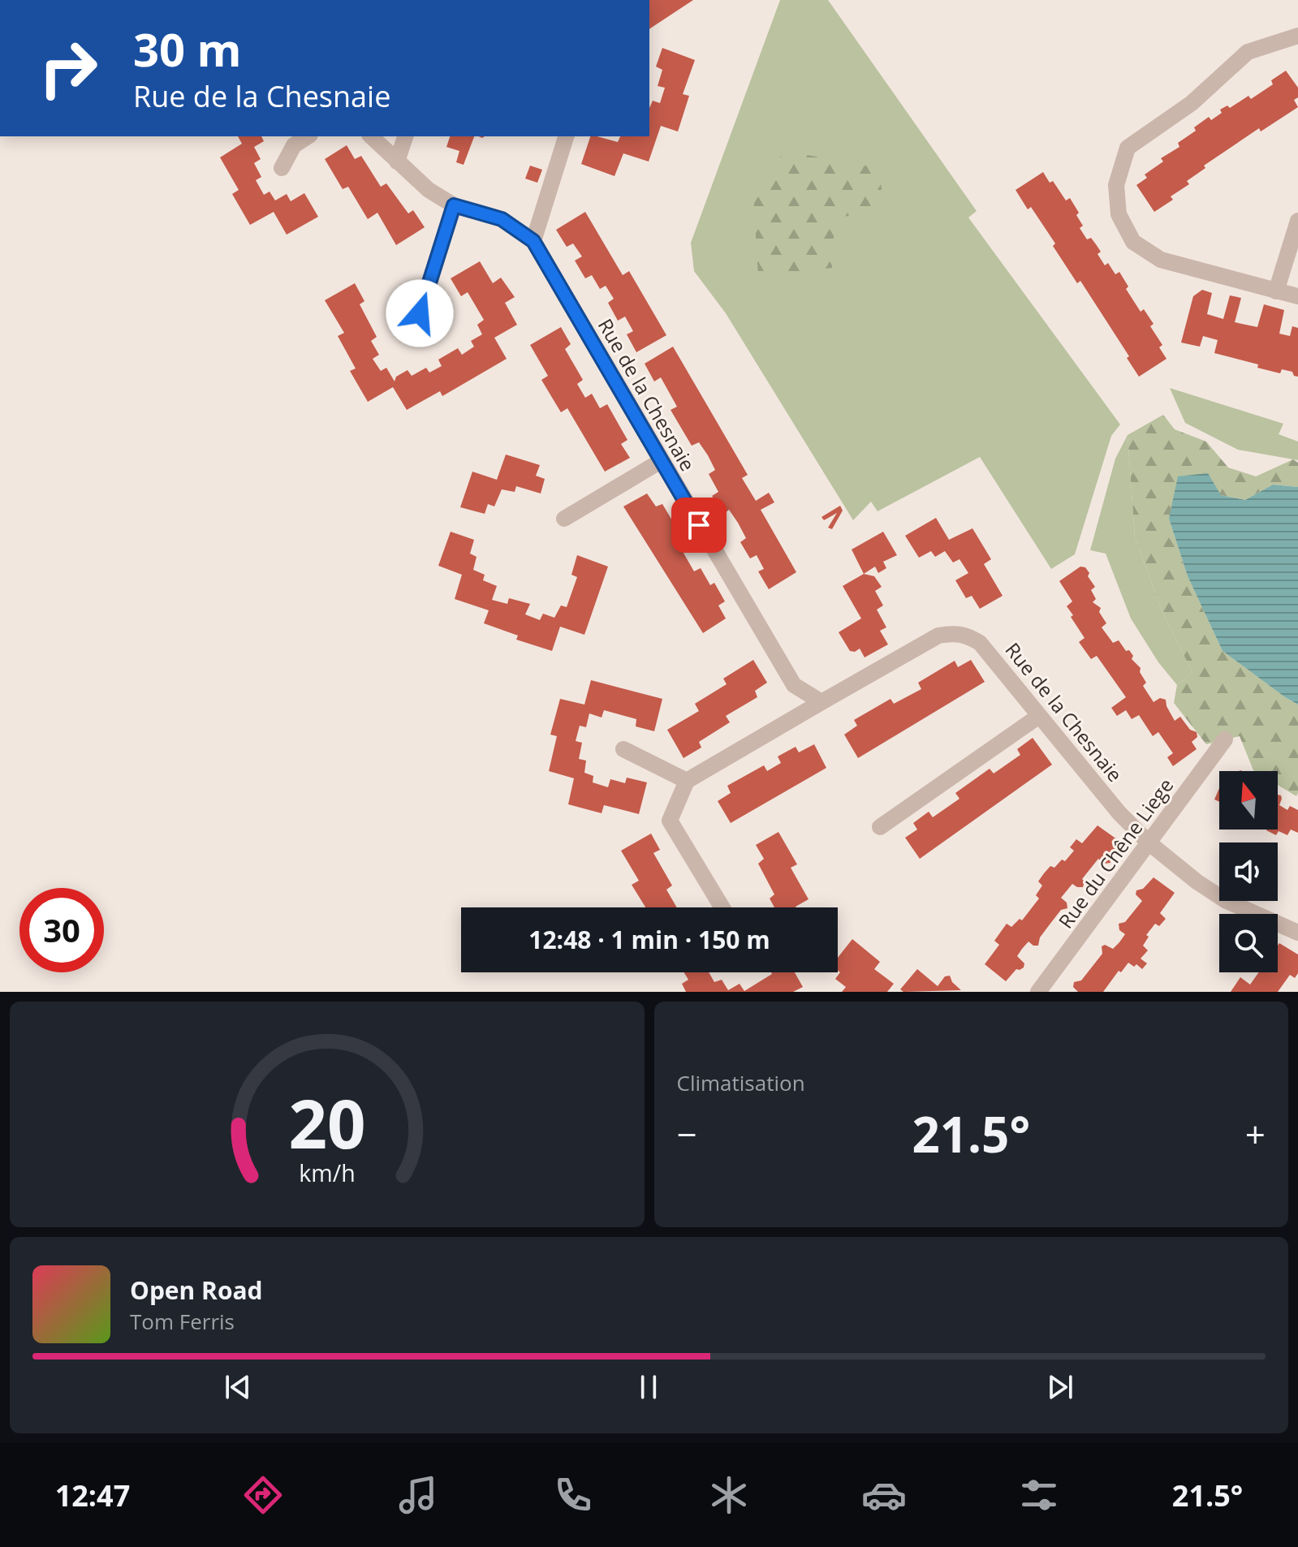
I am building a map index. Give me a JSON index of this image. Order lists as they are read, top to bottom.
{
  "streets": {
    "street": ["Rue de la Chesnaie", "Rue du Chêne Liege"]
  },
  "crossings": [
    ["Rue de la Chesnaie", "Rue du Chêne Liege"]
  ],
  "north": "top",
  "page": {
    "turn": ["30 m", "Rue de la Chesnaie"],
    "limit": "30",
    "trip": "12:48 · 1 min · 150 m",
    "tile": "Climatisation",
    "heat": ["−", "21.5°", "+"],
    "song": ["Open Road", "Tom Ferris"],
    "tabs": ["12:47", "21.5°"],
    "gauge": ["20", "km/h"]
  }
}
